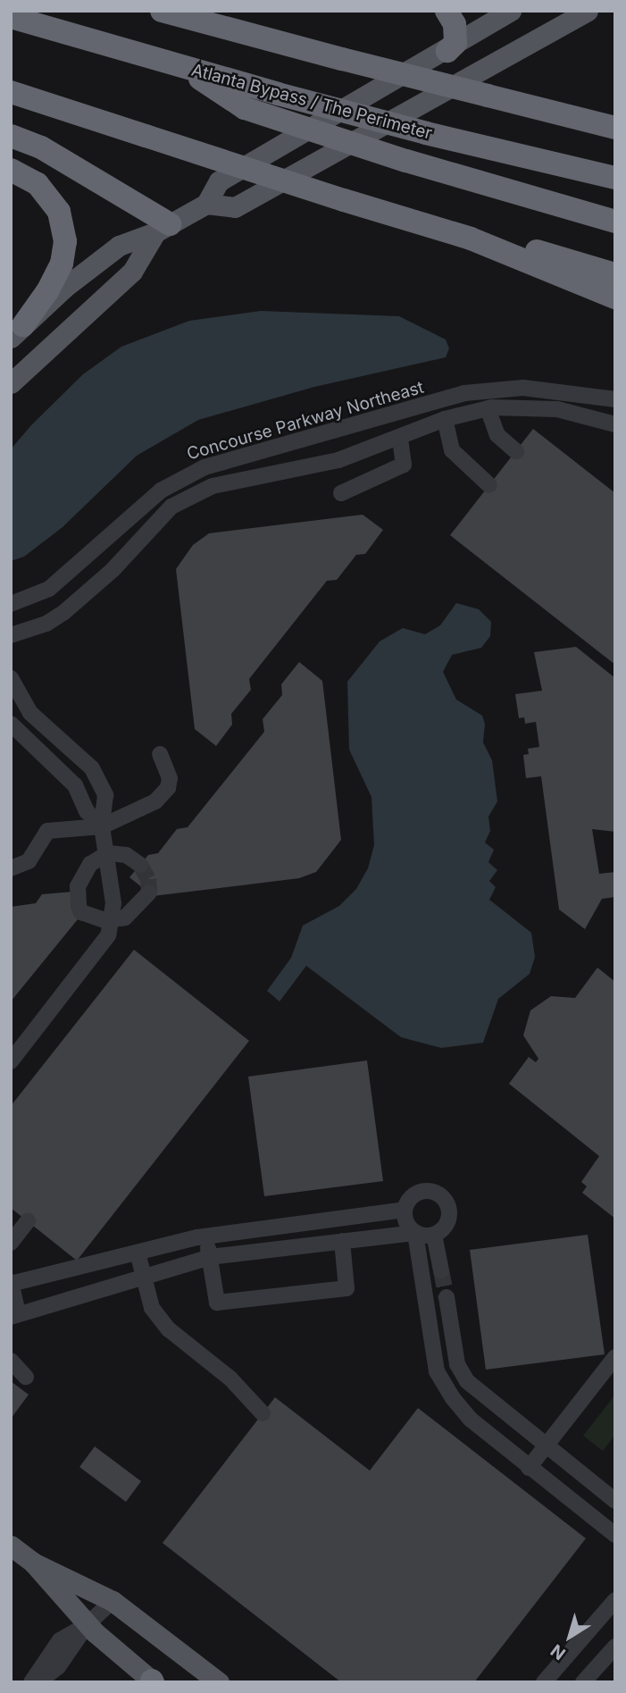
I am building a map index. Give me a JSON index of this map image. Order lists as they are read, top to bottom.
{
  "streets": {
    "highway": ["Atlanta Bypass / The Perimeter"],
    "street": ["Concourse Parkway Northeast"]
  },
  "north": "bottom left"
}
